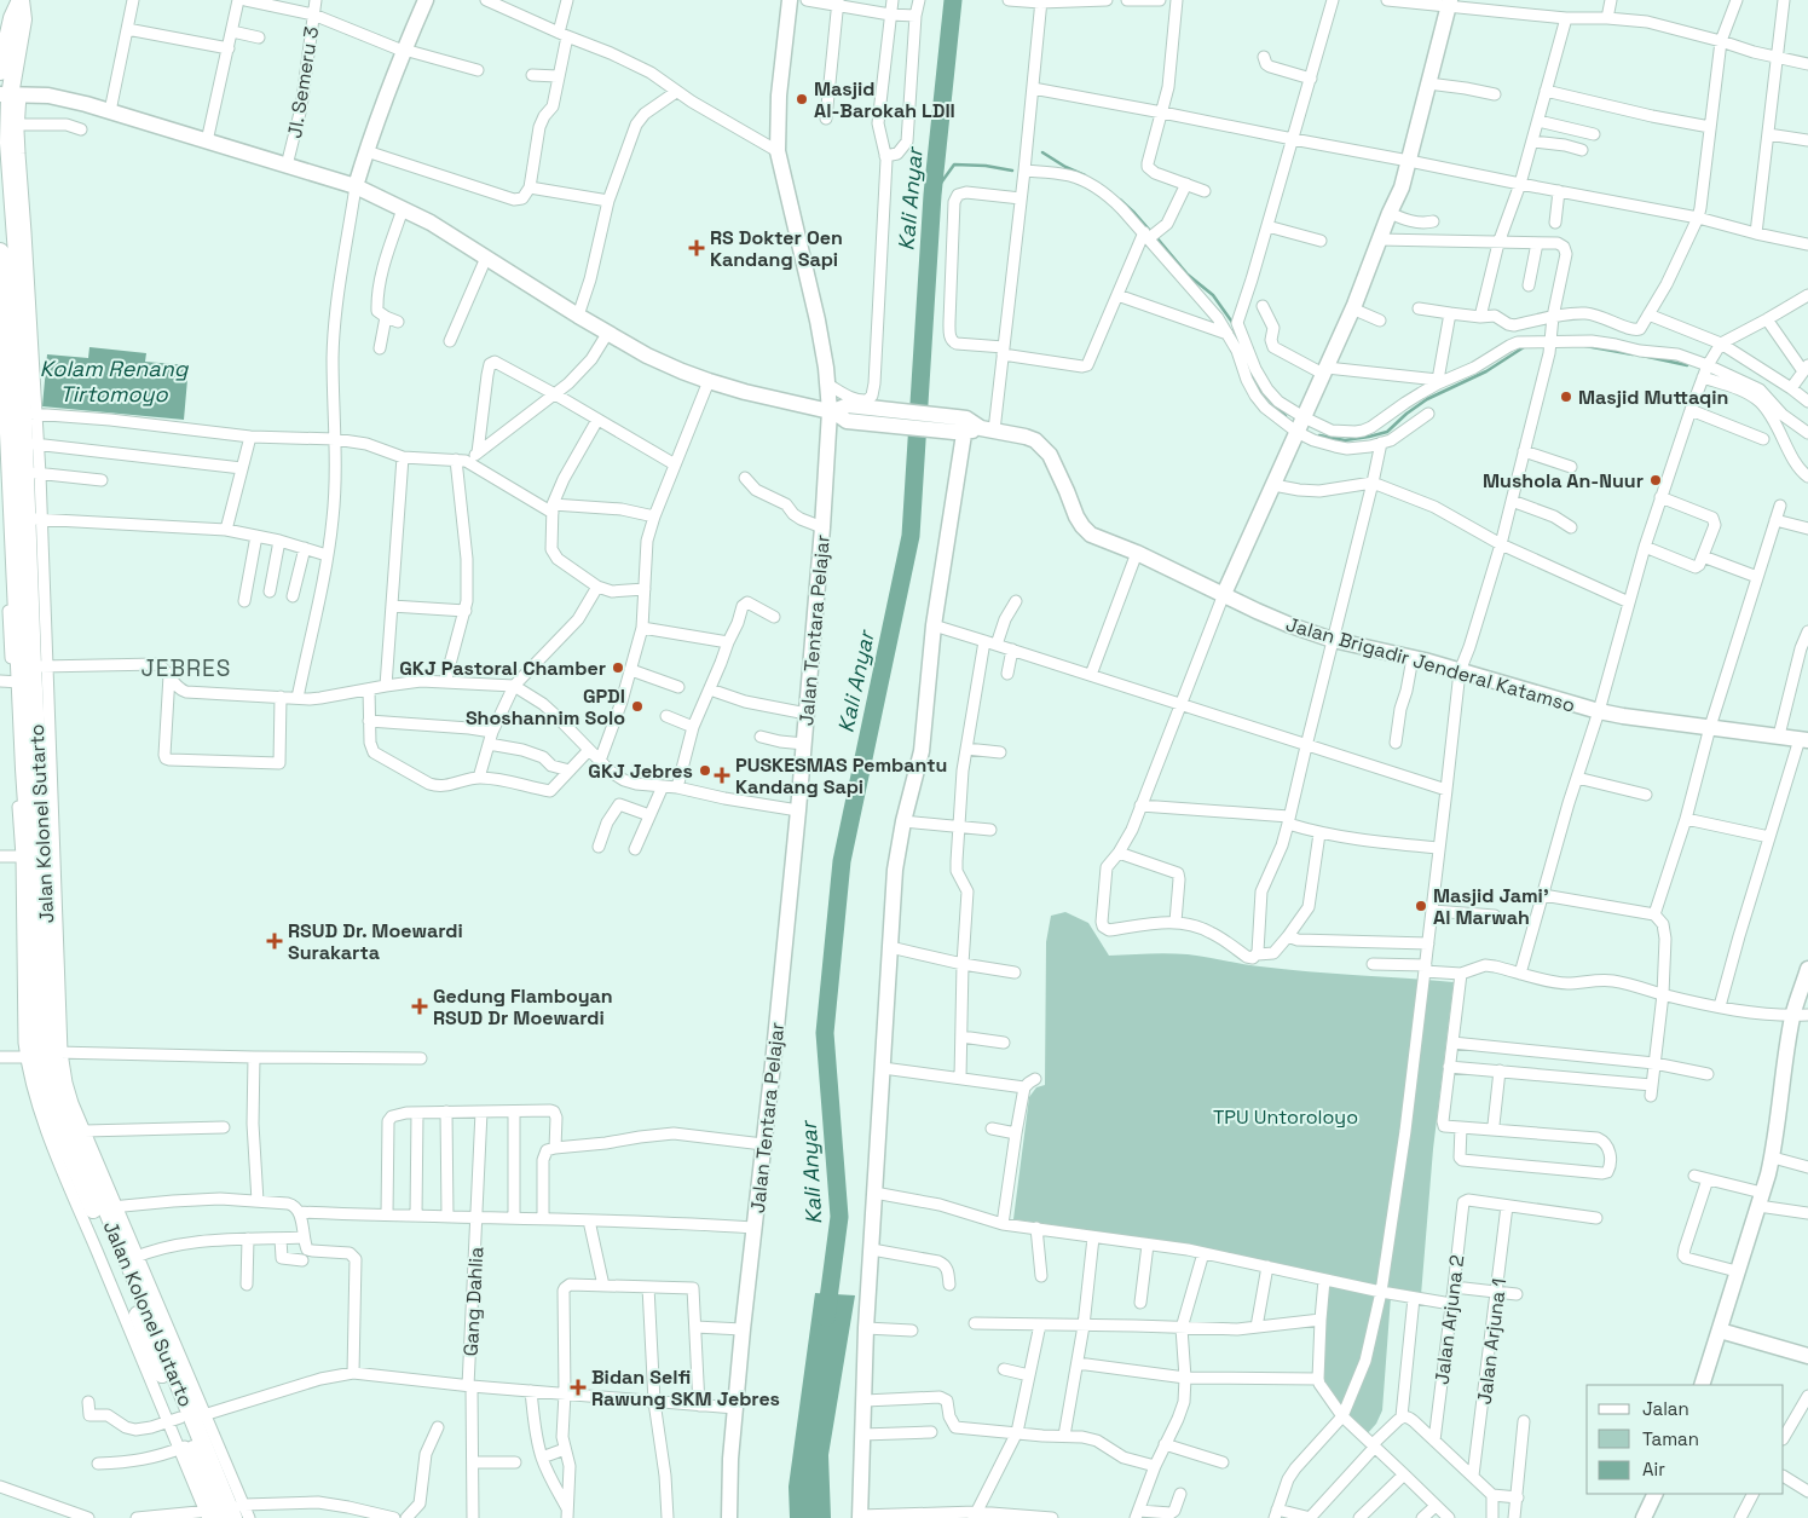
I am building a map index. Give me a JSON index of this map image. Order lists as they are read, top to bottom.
{
  "streets": {
    "main road": ["Jalan Tentara Pelajar", "Jalan Brigadir Jenderal Katamso", "Jalan Kolonel Sutarto"],
    "street": [
      "Jl. Semeru 3",
      "Gang Dahlia",
      "Jalan Arjuna 2",
      "Jalan Arjuna 1"
    ]
  },
  "crossings": [
    ["Jalan Arjuna 2", "Jalan Arjuna 1"]
  ],
  "districts": ["JEBRES"],
  "water": ["Kali Anyar", "Kolam Renang Tirtomoyo"],
  "parks": ["TPU Untoroloyo"],
  "places": {
    "other": [
      "Masjid Al-Barokah LDII",
      "Masjid Muttaqin",
      "Mushola An-Nuur",
      "GKJ Pastoral Chamber",
      "GPDI Shoshannim Solo",
      "GKJ Jebres",
      "Masjid Jami' Al Marwah"
    ],
    "health": [
      "RS Dokter Oen Kandang Sapi",
      "PUSKESMAS Pembantu Kandang Sapi",
      "RSUD Dr. Moewardi Surakarta",
      "Gedung Flamboyan RSUD Dr Moewardi",
      "Bidan Selfi Rawung SKM Jebres"
    ]
  },
  "legend": ["Jalan", "Taman", "Air"]
}
